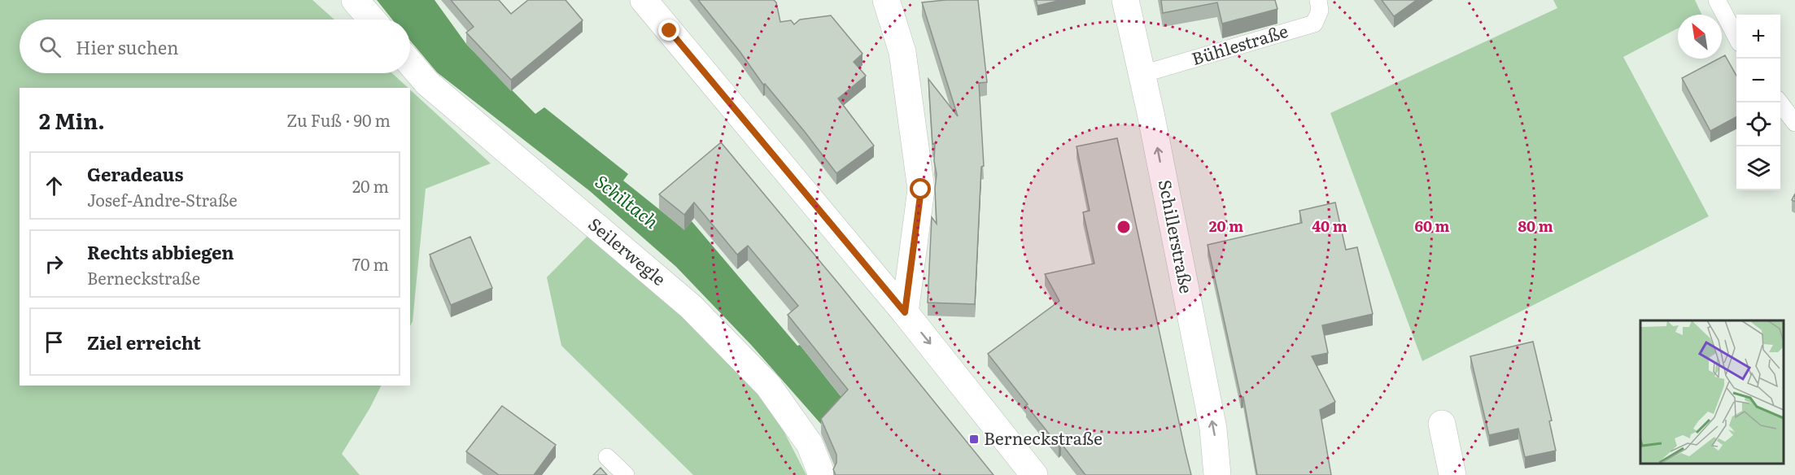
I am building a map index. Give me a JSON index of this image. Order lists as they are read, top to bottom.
{
  "streets": {
    "main road": ["Schillerstraße", "Seilerwegle"],
    "lane": ["Bühlestraße"]
  },
  "crossings": [
    ["Bühlestraße", "Schillerstraße"]
  ],
  "one_way": ["Schillerstraße"],
  "water": ["Schiltach"],
  "places": {
    "transit": ["Berneckstraße"]
  },
  "north": "top left",
  "page": {
    "map_buttons": ["+", "−"],
    "search": "Hier suchen",
    "heading": ["2 Min.", "Zu Fuß · 90 m"],
    "list": [
      ["Geradeaus", "Josef-Andre-Straße", "20 m"],
      ["Rechts abbiegen", "Berneckstraße", "70 m"],
      "Ziel erreicht"
    ]
  },
  "rings": [
    "20 m",
    "40 m",
    "60 m",
    "80 m"
  ]
}
